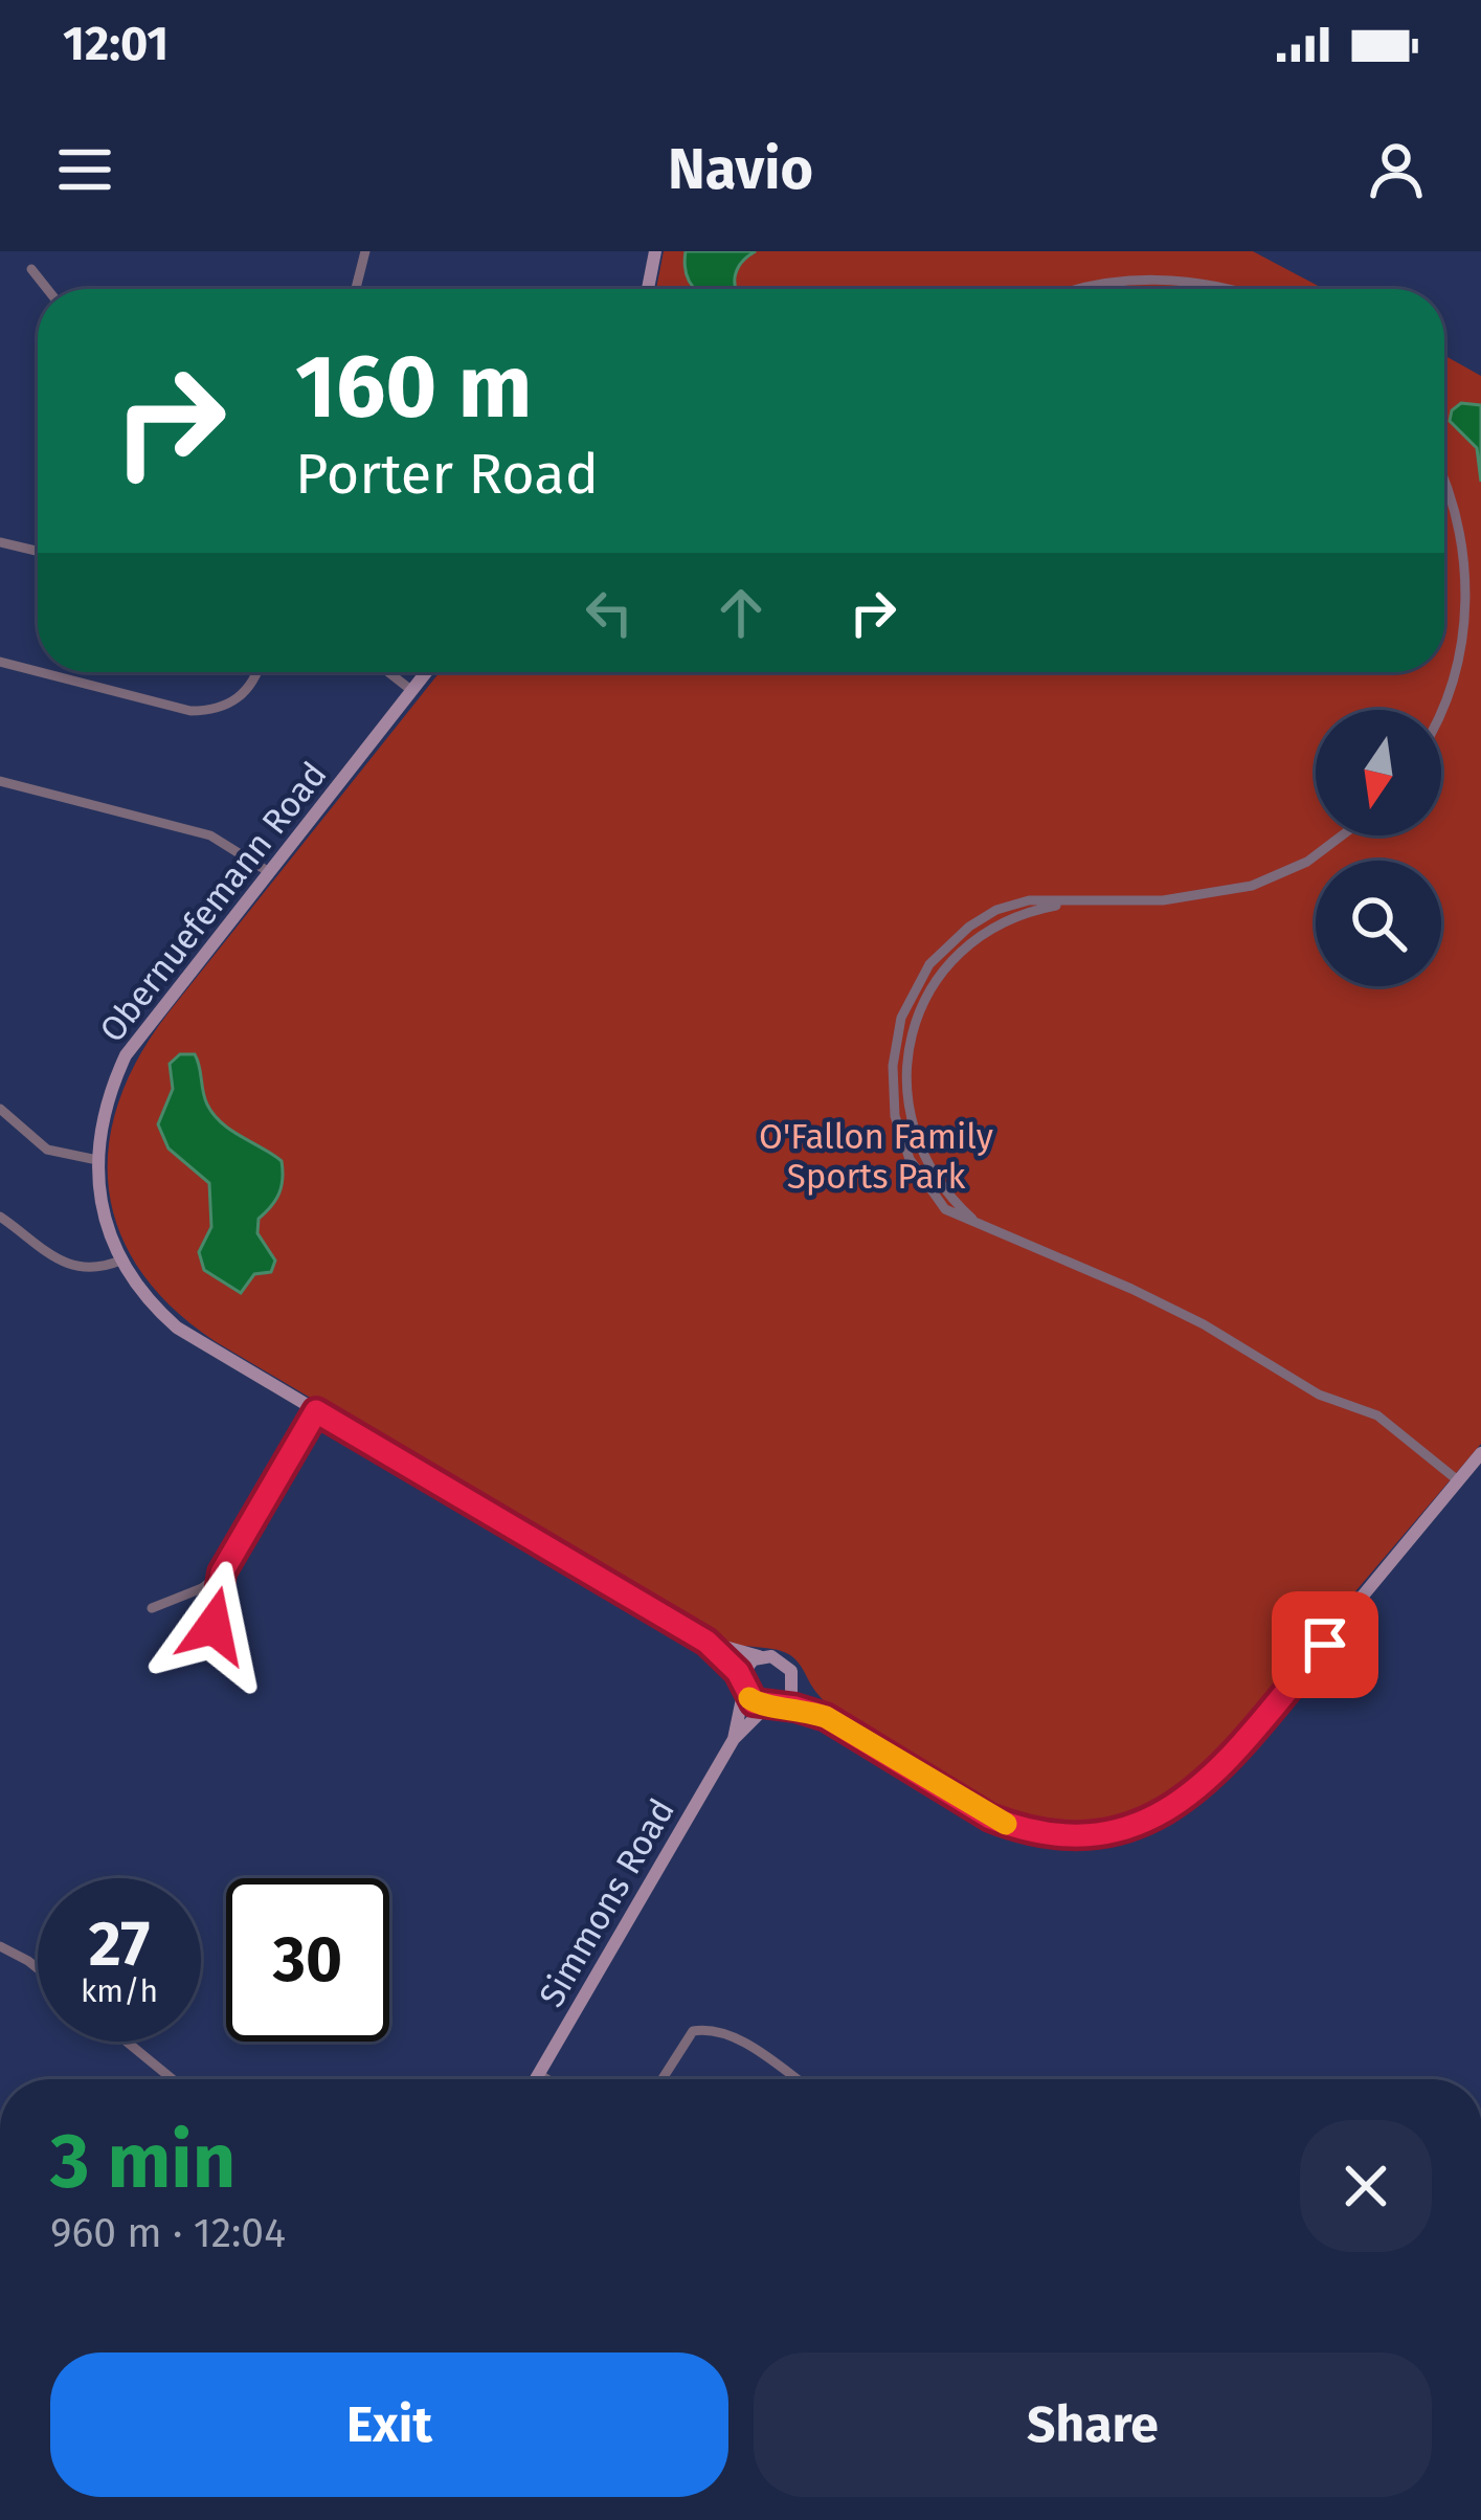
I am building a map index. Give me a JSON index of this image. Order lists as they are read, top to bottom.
{
  "streets": {
    "street": ["Obernuefemann Road", "Simmons Road"]
  },
  "parks": ["O'Fallon Family Sports Park"],
  "north": "bottom",
  "page": {
    "status": "12:01",
    "header": "Navio",
    "turn": ["160 m", "Porter Road"],
    "speed": "27 km/h",
    "limit": "30",
    "heading": ["3 min", "960 m · 12:04"],
    "buttons": ["Exit", "Share"]
  }
}
